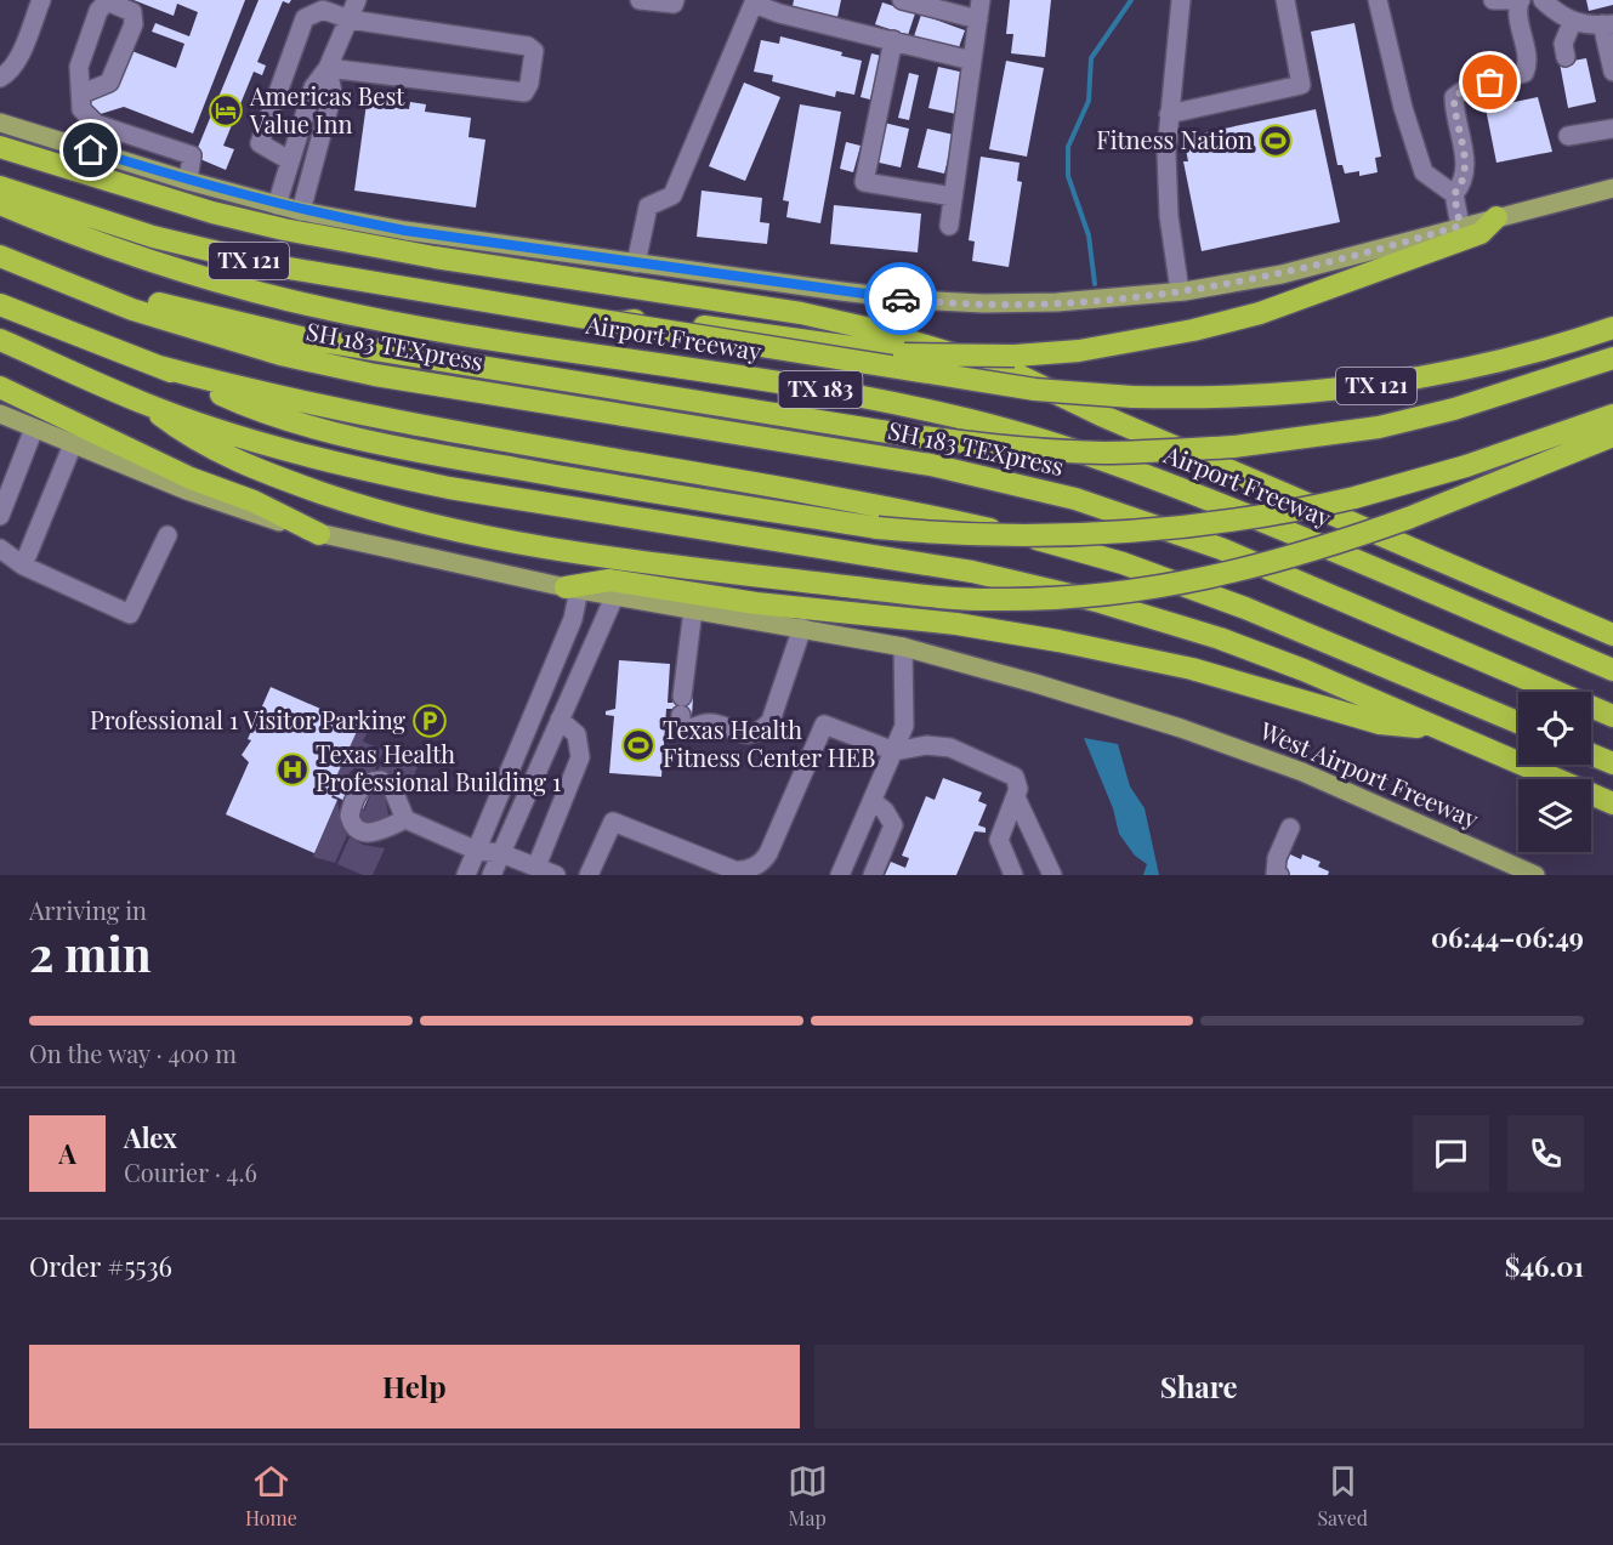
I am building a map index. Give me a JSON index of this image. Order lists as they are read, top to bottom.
{
  "streets": {
    "highway": [
      "TX 121",
      "Airport Freeway",
      "SH 183 TEXpress",
      "TX 183"
    ],
    "main road": ["West Airport Freeway"]
  },
  "places": {
    "hotel": ["Americas Best Value Inn"],
    "sports": ["Fitness Nation", "Texas Health Fitness Center HEB"],
    "parking": ["Professional 1 Visitor Parking"],
    "hospital": ["Texas Health Professional Building 1"]
  },
  "page": {
    "heading": ["2 min", "Arriving in", "06:44–06:49"],
    "panel": [
      "Alex",
      "Courier · 4.6",
      "Order #5536",
      "$46.01"
    ],
    "bar": "On the way · 400 m",
    "round": "A",
    "buttons": ["Help", "Share"],
    "tabs": ["Home", "Map", "Saved"]
  }
}
